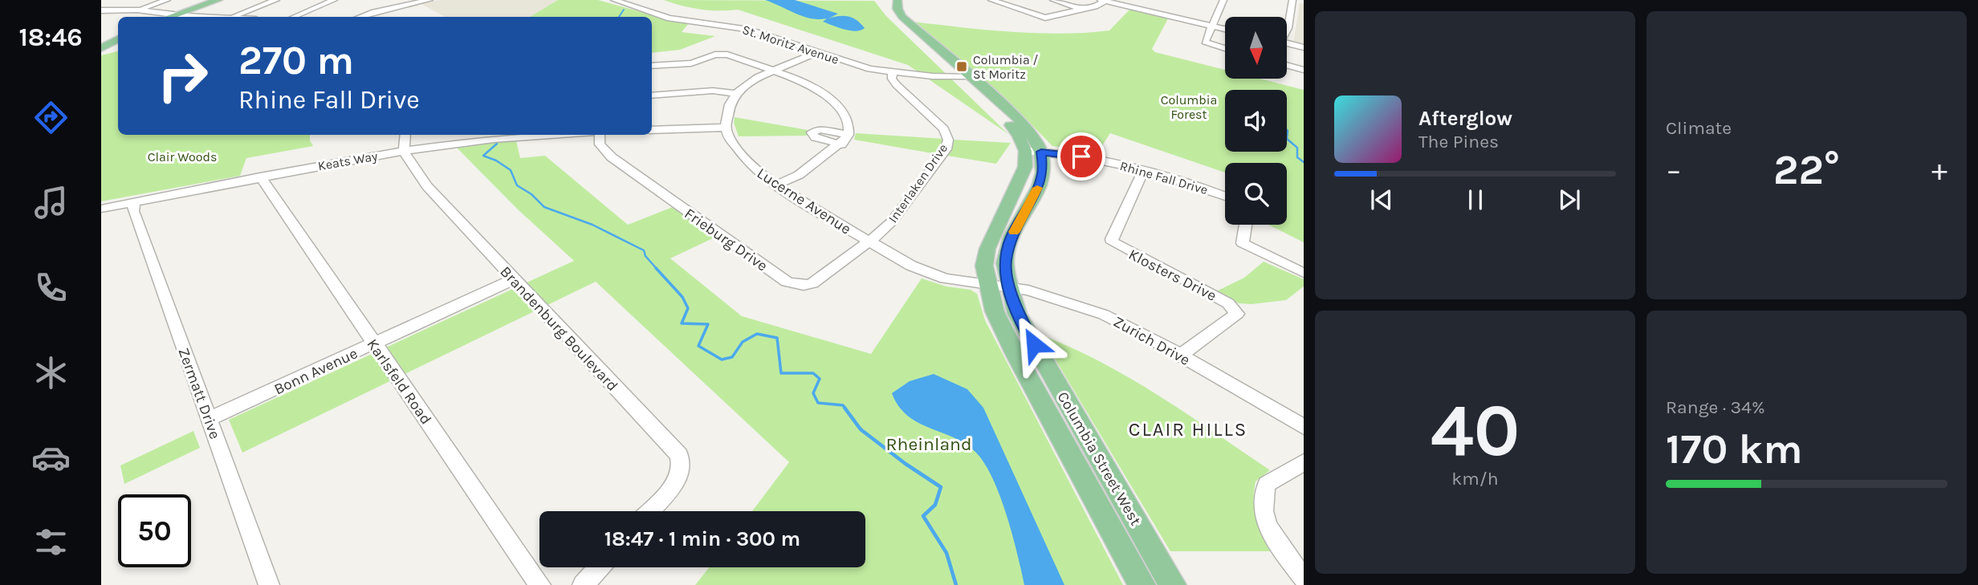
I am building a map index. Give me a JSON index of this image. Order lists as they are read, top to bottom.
{
  "streets": {
    "main road": ["Columbia Street West"],
    "street": [
      "St. Moritz Avenue",
      "Keats Way",
      "Rhine Fall Drive",
      "Interlaken Drive",
      "Lucerne Avenue",
      "Frieburg Drive",
      "Klosters Drive",
      "Brandenburg Boulevard",
      "Zurich Drive",
      "Bonn Avenue",
      "Karlsfeld Road",
      "Zermatt Drive"
    ]
  },
  "crossings": [
    ["St. Moritz Avenue", "Interlaken Drive"],
    ["Keats Way", "Brandenburg Boulevard"],
    ["Keats Way", "Karlsfeld Road"],
    ["Keats Way", "Zermatt Drive"],
    ["Rhine Fall Drive", "Klosters Drive"],
    ["Rhine Fall Drive", "Columbia Street West"],
    ["Interlaken Drive", "Lucerne Avenue"],
    ["Interlaken Drive", "Frieburg Drive"],
    ["Lucerne Avenue", "Frieburg Drive"],
    ["Lucerne Avenue", "Zurich Drive"],
    ["Lucerne Avenue", "Columbia Street West"],
    ["Klosters Drive", "Zurich Drive"],
    ["Brandenburg Boulevard", "Bonn Avenue"],
    ["Zurich Drive", "Columbia Street West"],
    ["Bonn Avenue", "Karlsfeld Road"],
    ["Bonn Avenue", "Zermatt Drive"]
  ],
  "districts": ["CLAIR HILLS"],
  "parks": ["Columbia Forest", "Clair Woods", "Rheinland"],
  "places": {
    "transit": ["Columbia / St Moritz"]
  },
  "north": "bottom",
  "page": {
    "tabs": "18:46",
    "tile": [
      "Climate",
      ["40", "km/h"],
      ["Range · 34%", "170 km"]
    ],
    "turn": ["270 m", "Rhine Fall Drive"],
    "song": ["Afterglow", "The Pines"],
    "heat": ["−", "22°", "+"],
    "limit": "50",
    "trip": "18:47 · 1 min · 300 m"
  }
}
